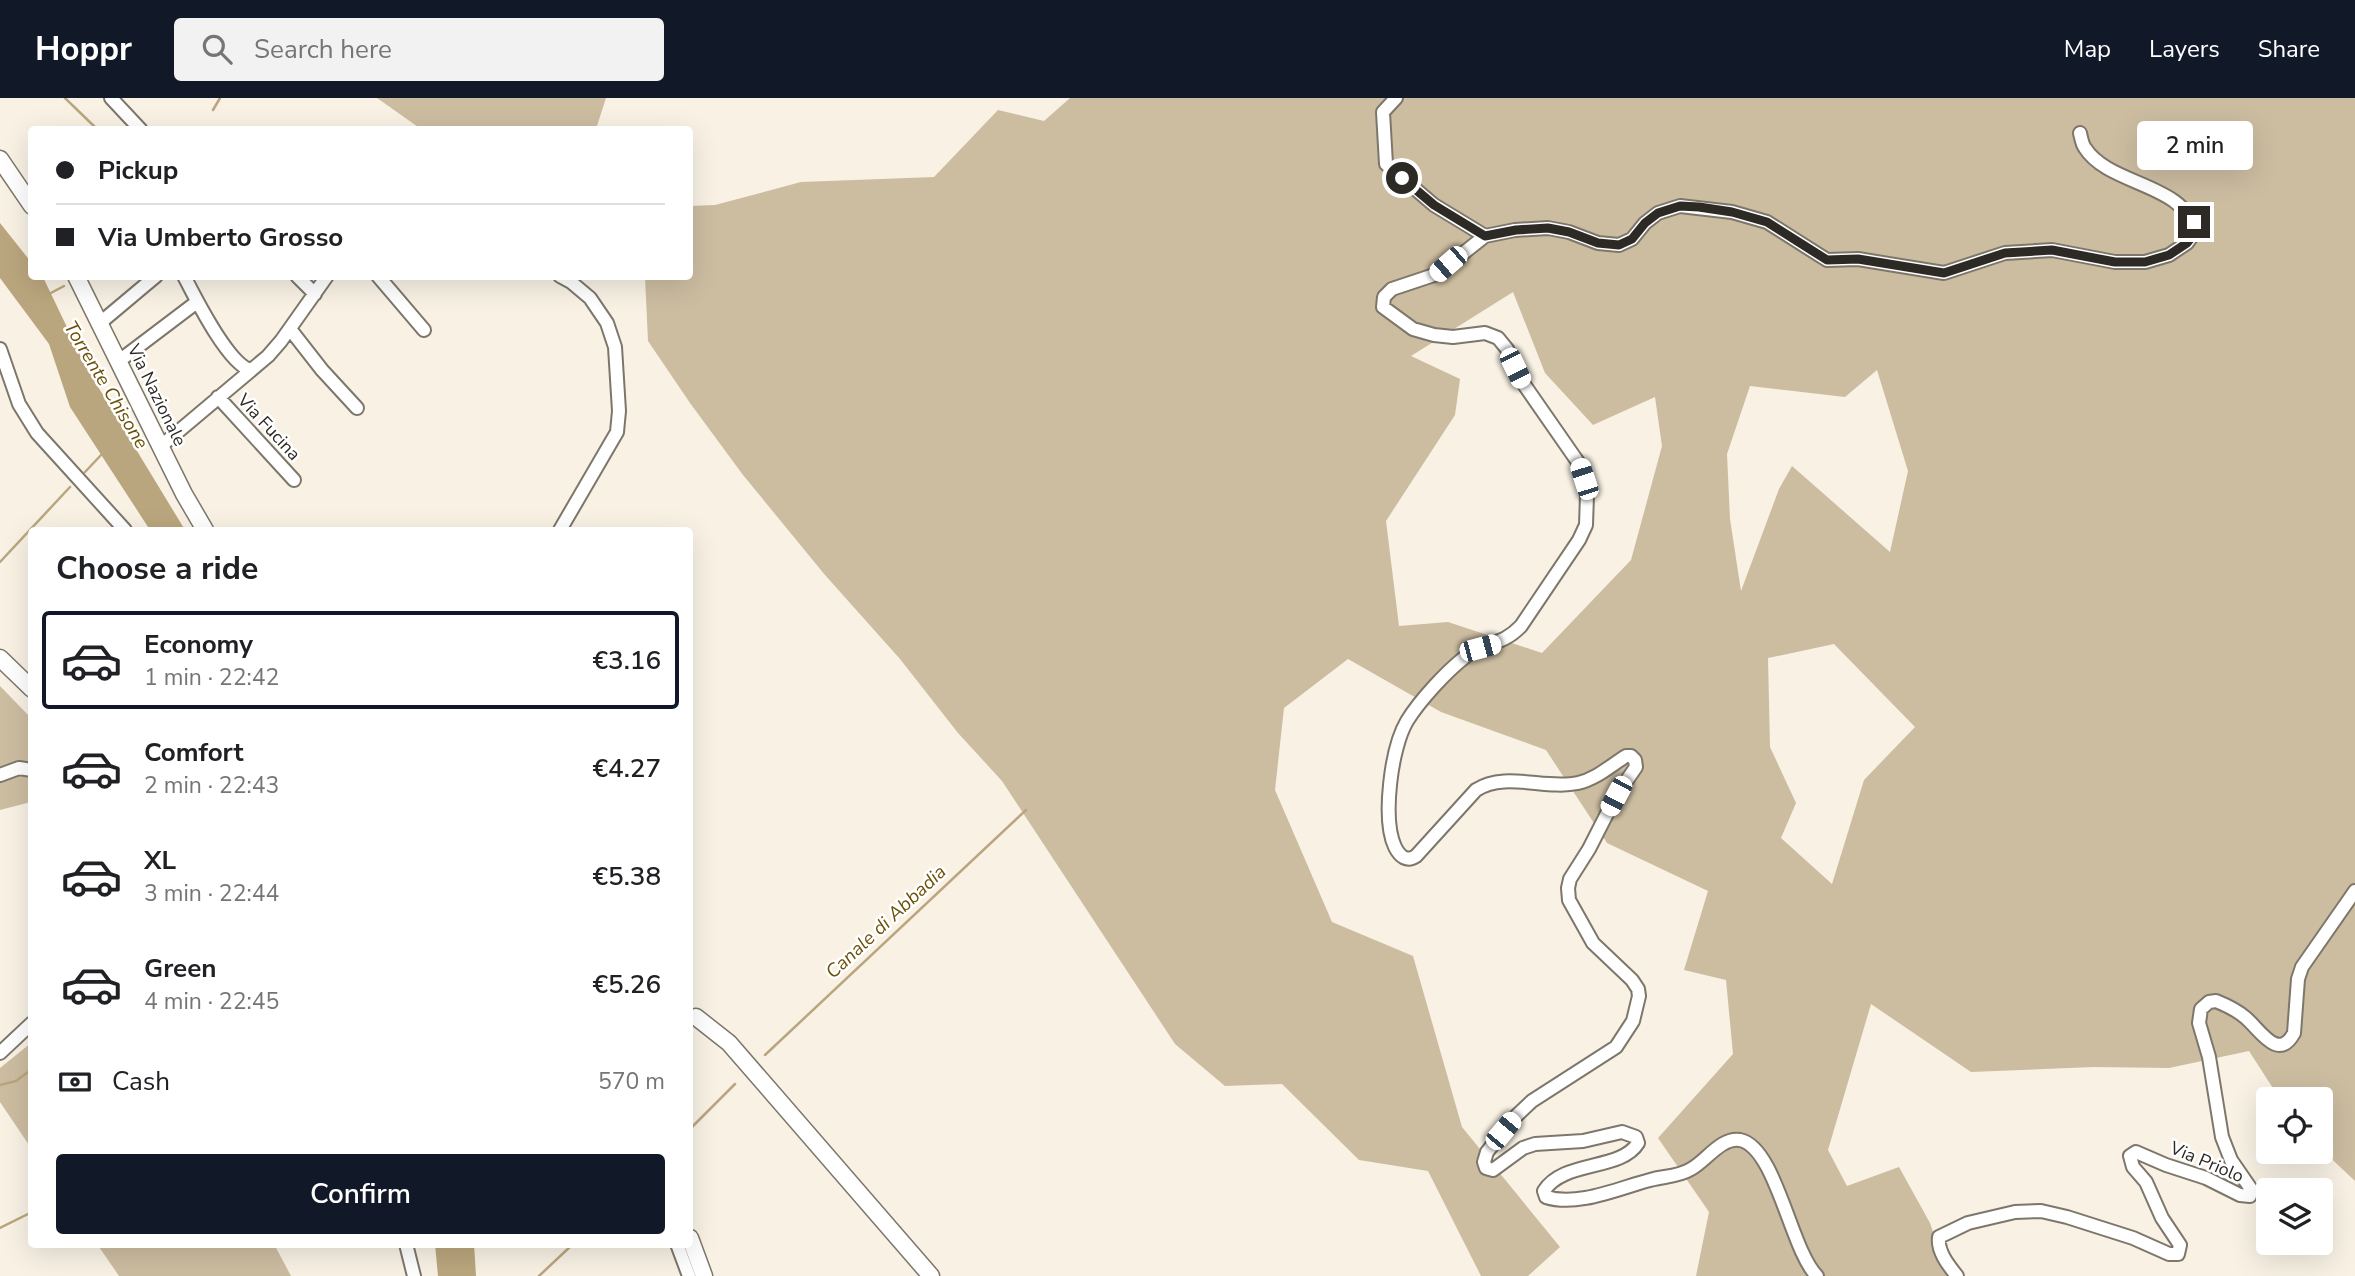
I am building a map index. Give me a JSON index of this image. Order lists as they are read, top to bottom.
{
  "streets": {
    "main road": ["Via Nazionale"],
    "street": ["Via Fucina", "Via Priolo"]
  },
  "crossings": [
    ["Via Nazionale", "Via Fucina"]
  ],
  "water": ["Torrente Chisone", "Canale di Abbadia"],
  "page": {
    "header": "Hoppr",
    "search": "Search here",
    "nav": ["Map", "Layers", "Share"],
    "bubble": "2 min",
    "banner": ["Pickup", "Via Umberto Grosso"],
    "heading": "Choose a ride",
    "list": [
      {
        "name": "Economy",
        "note": "1 min · 22:42",
        "value": "€3.16"
      },
      {
        "name": "Comfort",
        "note": "2 min · 22:43",
        "value": "€4.27"
      },
      {
        "name": "XL",
        "note": "3 min · 22:44",
        "value": "€5.38"
      },
      {
        "name": "Green",
        "note": "4 min · 22:45",
        "value": "€5.26"
      }
    ],
    "pay": ["Cash", "570 m"],
    "buttons": "Confirm"
  }
}
